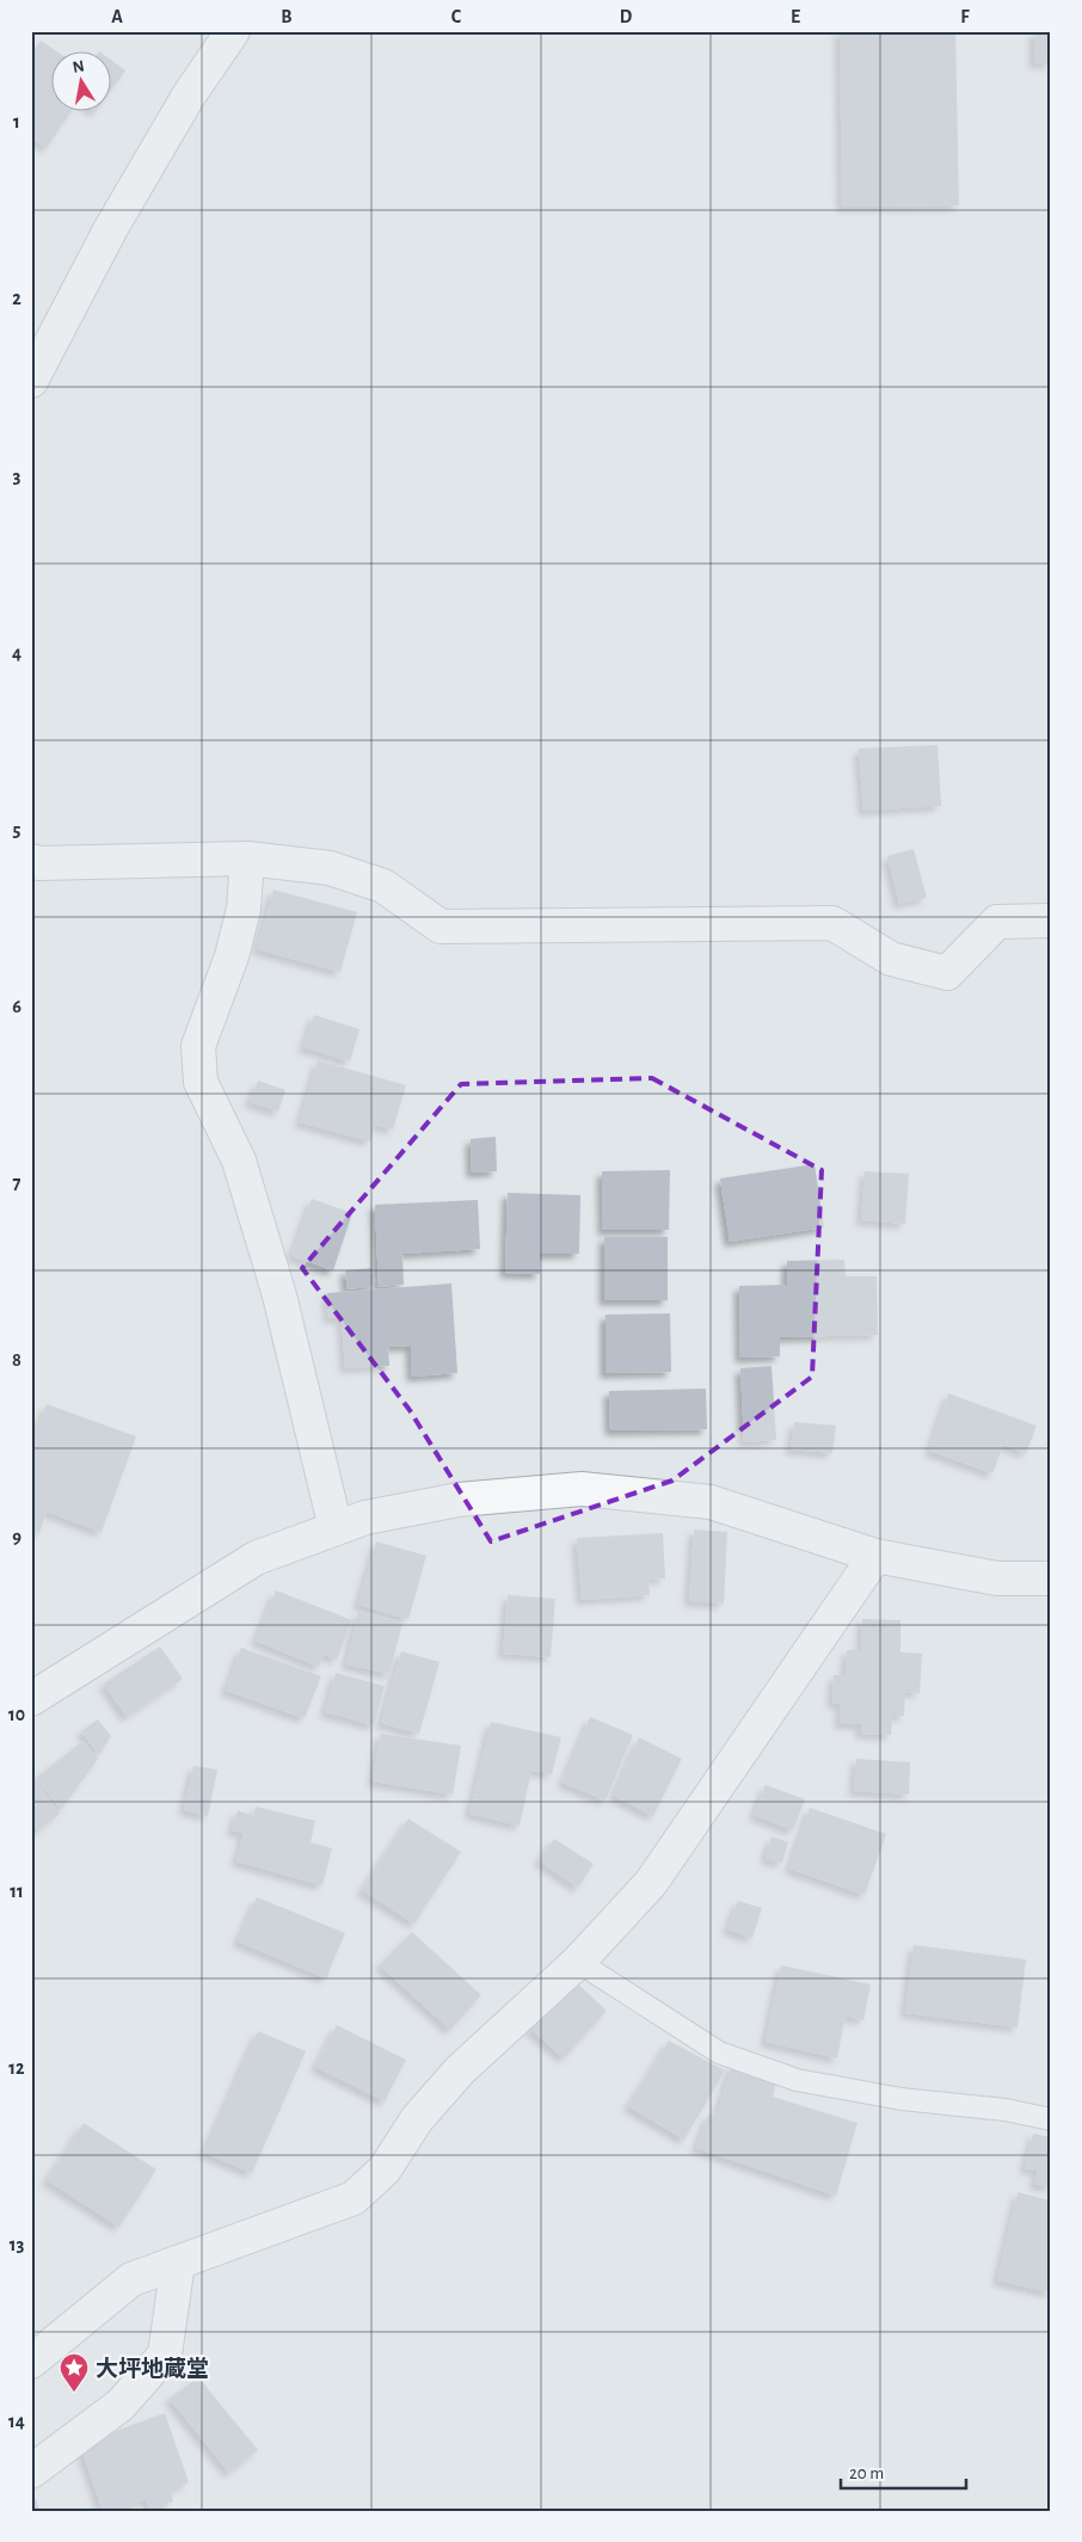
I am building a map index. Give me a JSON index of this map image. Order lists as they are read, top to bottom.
{
  "places": {
    "place": ["大坪地蔵堂"]
  },
  "scale_bar": "20 m",
  "north": "top",
  "grid": {
    "columns": [
      "A",
      "B",
      "C",
      "D",
      "E",
      "F"
    ],
    "rows": [
      "1",
      "2",
      "3",
      "4",
      "5",
      "6",
      "7",
      "8",
      "9",
      "10",
      "11",
      "12",
      "13",
      "14"
    ]
  }
}
